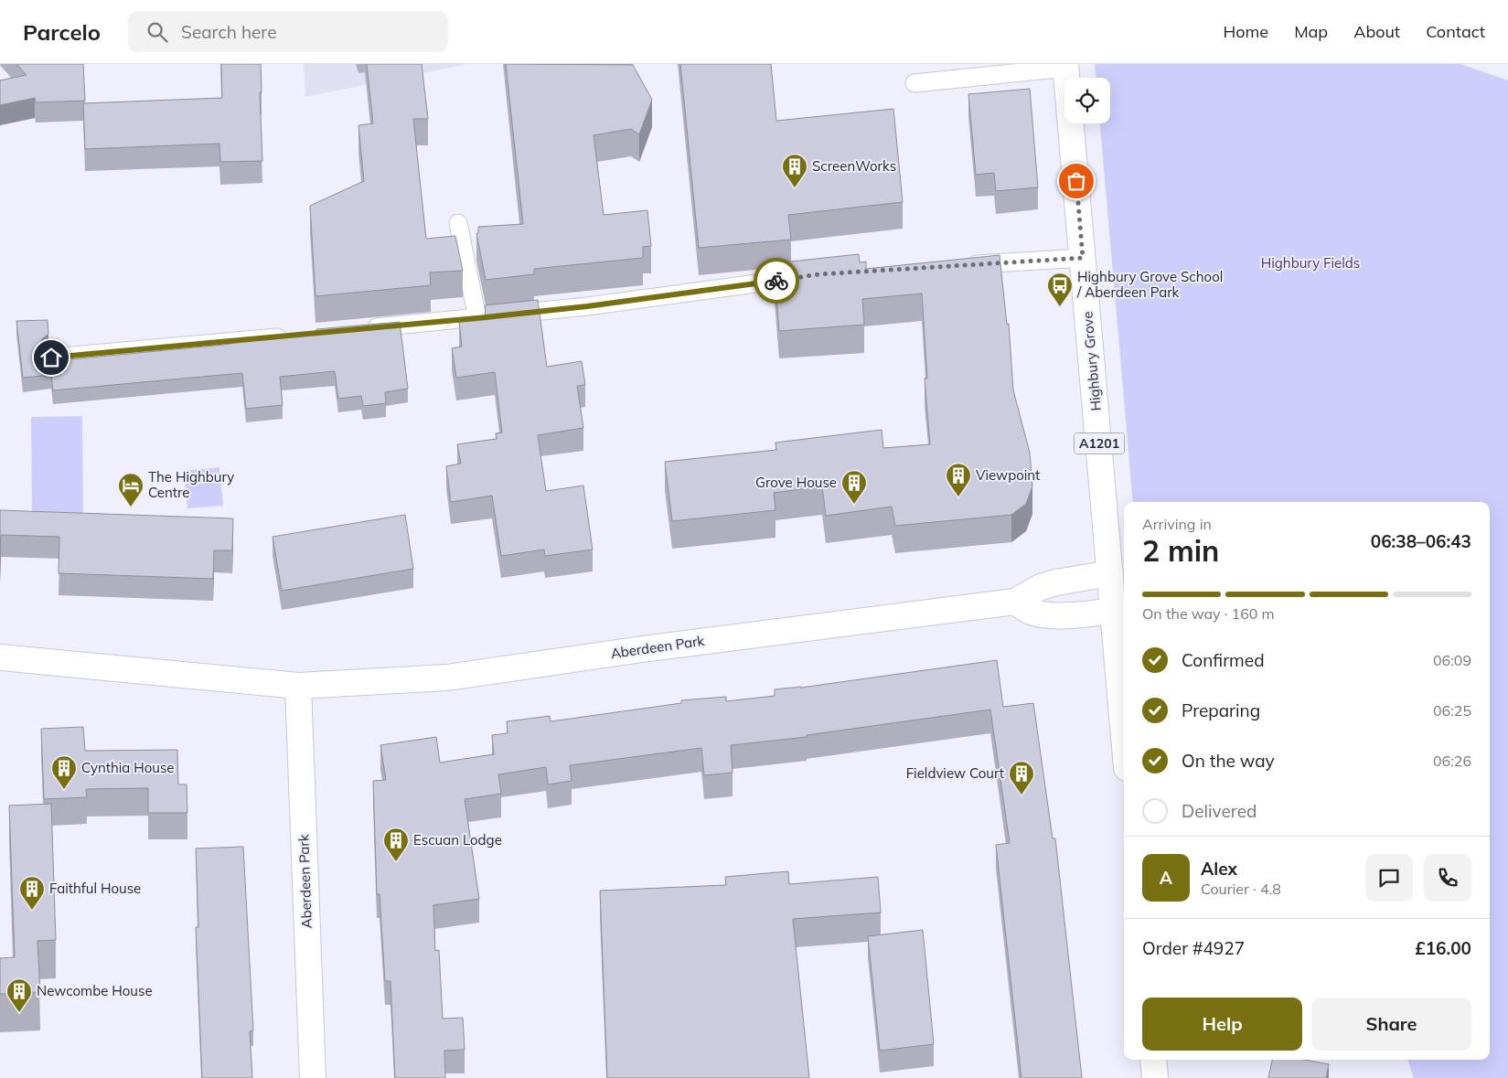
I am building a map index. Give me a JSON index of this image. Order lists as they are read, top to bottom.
{
  "streets": {
    "street": ["Highbury Grove", "A1201", "Aberdeen Park"]
  },
  "crossings": [
    ["Highbury Grove", "Aberdeen Park"]
  ],
  "parks": ["Highbury Fields"],
  "places": {
    "building": [
      "ScreenWorks",
      "Viewpoint",
      "Grove House",
      "Cynthia House",
      "Fieldview Court",
      "Escuan Lodge",
      "Faithful House",
      "Newcombe House"
    ],
    "bus stop": ["Highbury Grove School / Aberdeen Park"],
    "hotel": ["The Highbury Centre"]
  },
  "page": {
    "header": "Parcelo",
    "search": "Search here",
    "nav": [
      "Home",
      "Map",
      "About",
      "Contact"
    ],
    "heading": ["2 min", "Arriving in", "06:38–06:43"],
    "panel": [
      "Alex",
      "Courier · 4.8",
      "Order #4927",
      "£16.00"
    ],
    "bar": "On the way · 160 m",
    "list": [
      ["Confirmed", "06:09"],
      ["Preparing", "06:25"],
      ["On the way", "06:26"],
      "Delivered"
    ],
    "round": "A",
    "buttons": ["Help", "Share"]
  }
}
